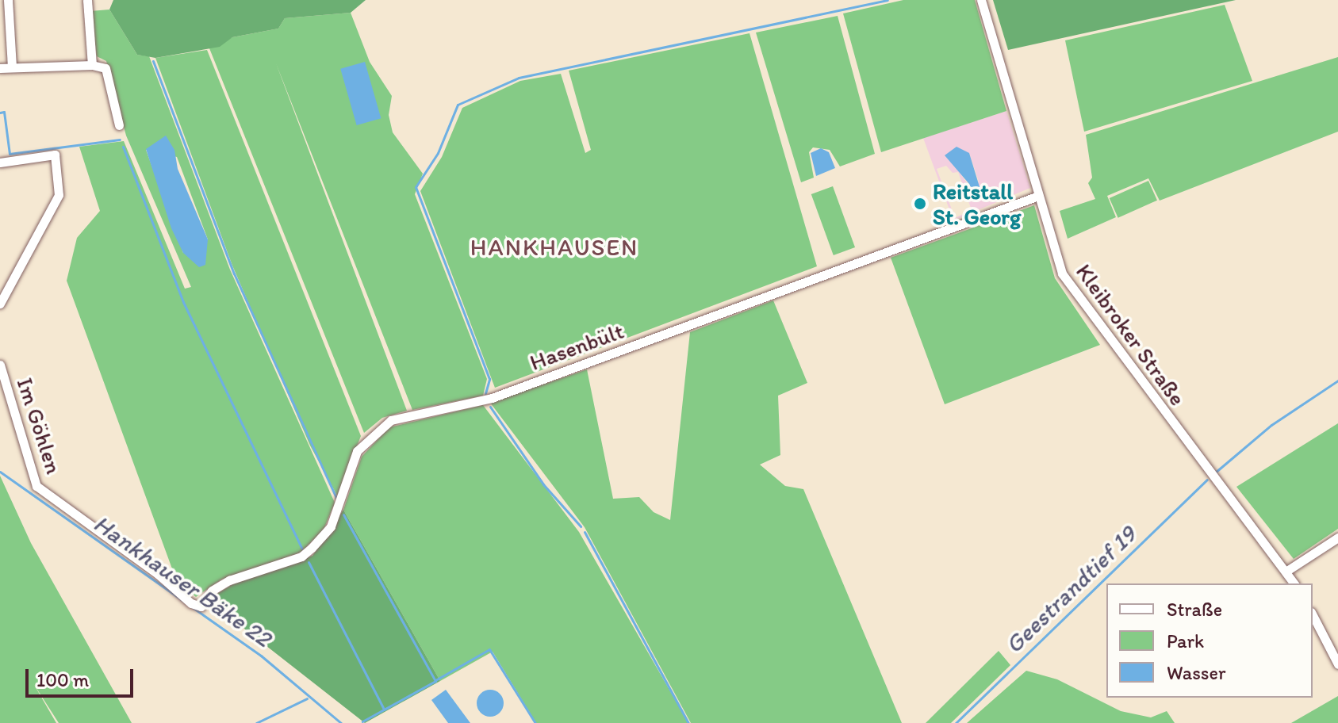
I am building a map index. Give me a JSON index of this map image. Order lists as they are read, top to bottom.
{
  "streets": {
    "street": ["Kleibroker Straße", "Hasenbült", "Im Göhlen"]
  },
  "crossings": [
    ["Kleibroker Straße", "Hasenbült"],
    ["Hasenbült", "Im Göhlen"]
  ],
  "districts": ["HANKHAUSEN"],
  "water": ["Hankhauser Bäke 22", "Geestrandtief 19"],
  "places": ["Reitstall St. Georg"],
  "legend": ["Straße", "Park", "Wasser"],
  "scale_bar": "100 m"
}
